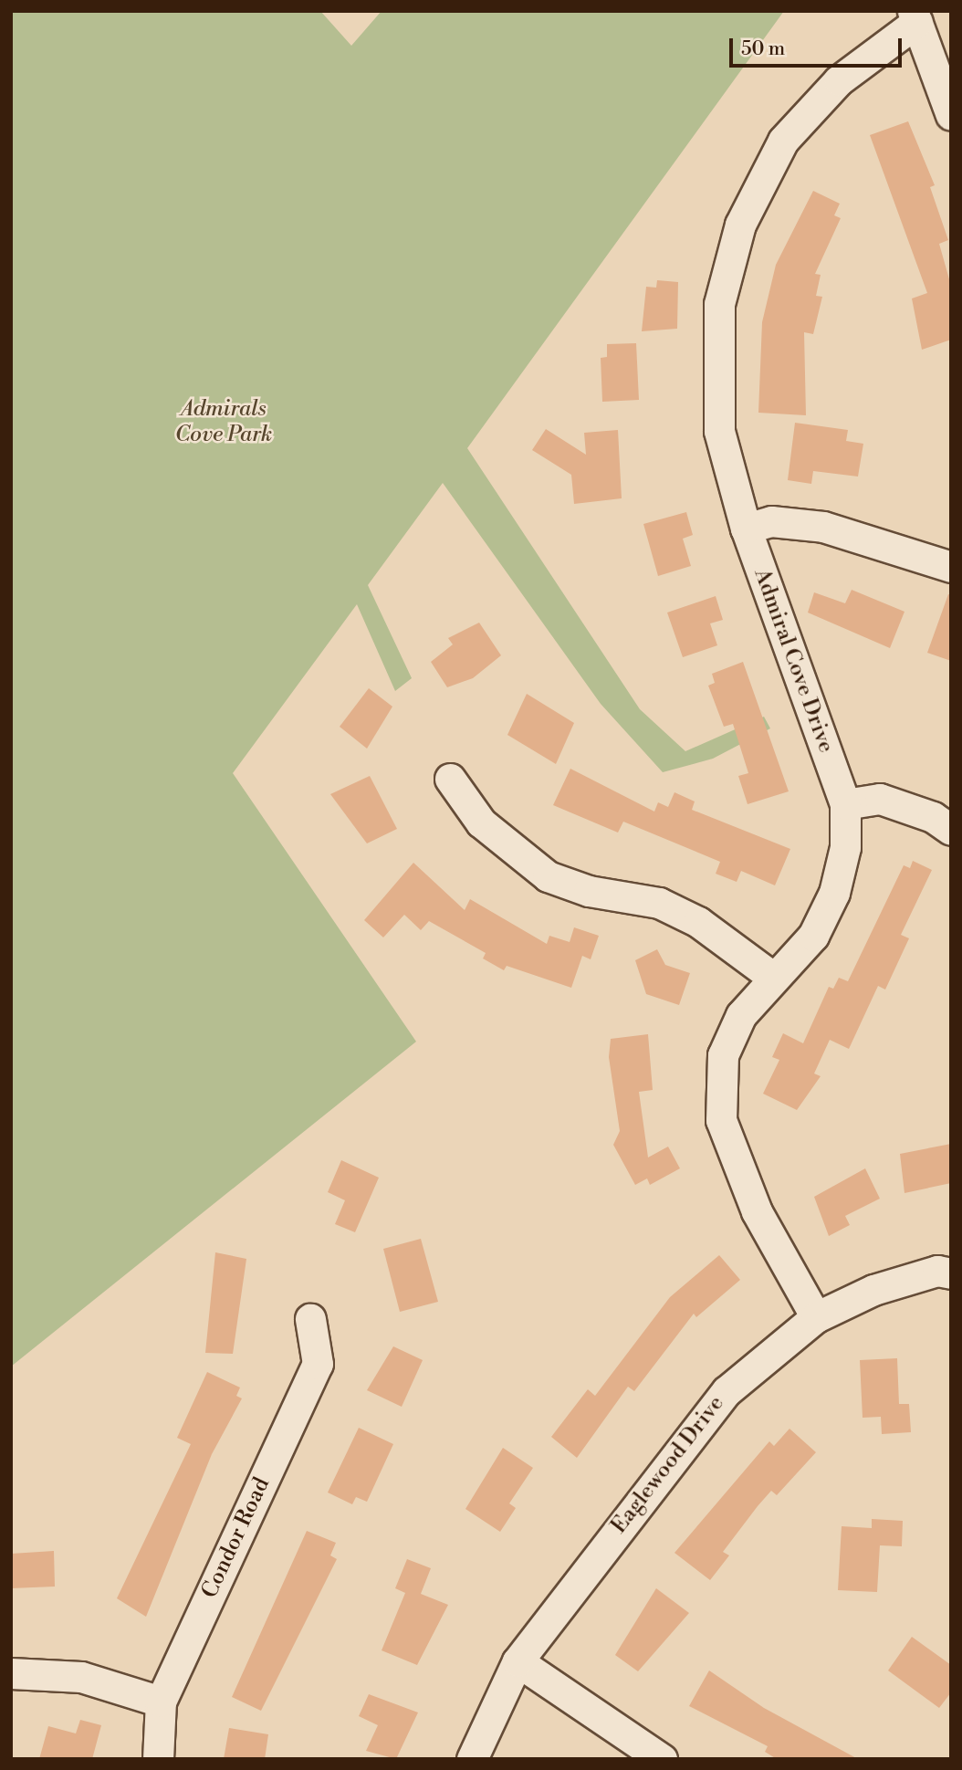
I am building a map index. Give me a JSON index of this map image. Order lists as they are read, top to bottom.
{
  "streets": {
    "street": ["Admiral Cove Drive", "Eaglewood Drive", "Condor Road"]
  },
  "crossings": [
    ["Admiral Cove Drive", "Eaglewood Drive"]
  ],
  "parks": ["Admirals Cove Park"],
  "scale_bar": "50 m"
}
